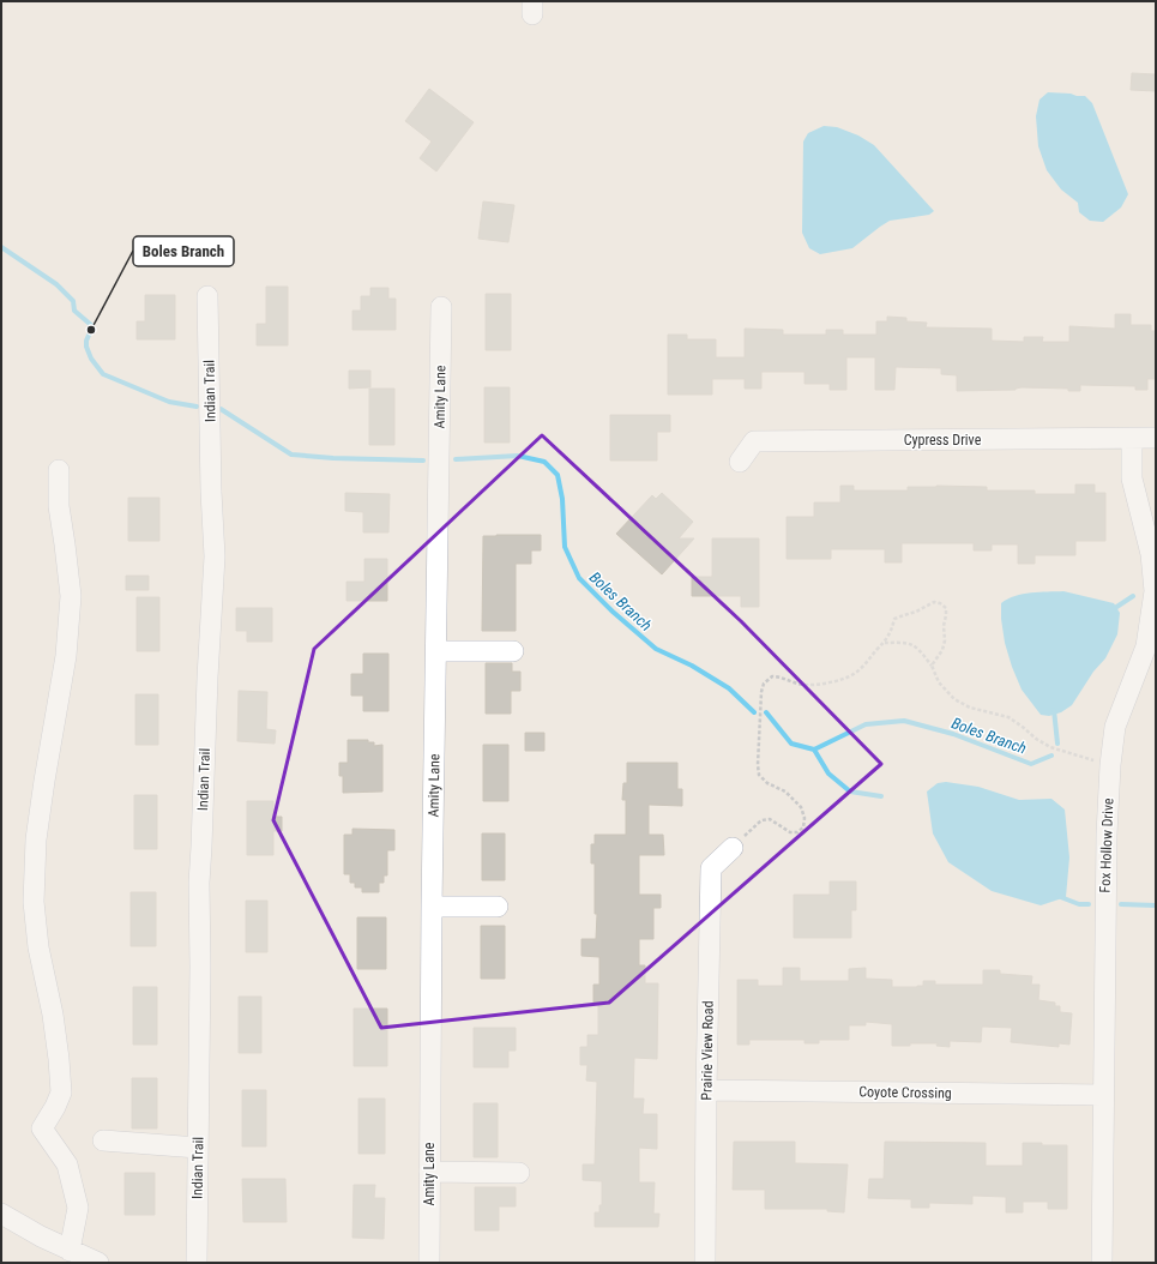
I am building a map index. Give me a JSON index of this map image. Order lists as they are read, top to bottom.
{
  "streets": {
    "street": [
      "Indian Trail",
      "Amity Lane",
      "Cypress Drive",
      "Fox Hollow Drive",
      "Prairie View Road",
      "Coyote Crossing"
    ]
  },
  "crossings": [
    ["Cypress Drive", "Fox Hollow Drive"],
    ["Fox Hollow Drive", "Coyote Crossing"],
    ["Prairie View Road", "Coyote Crossing"]
  ],
  "water": ["Boles Branch"],
  "places": ["Boles Branch"]
}
